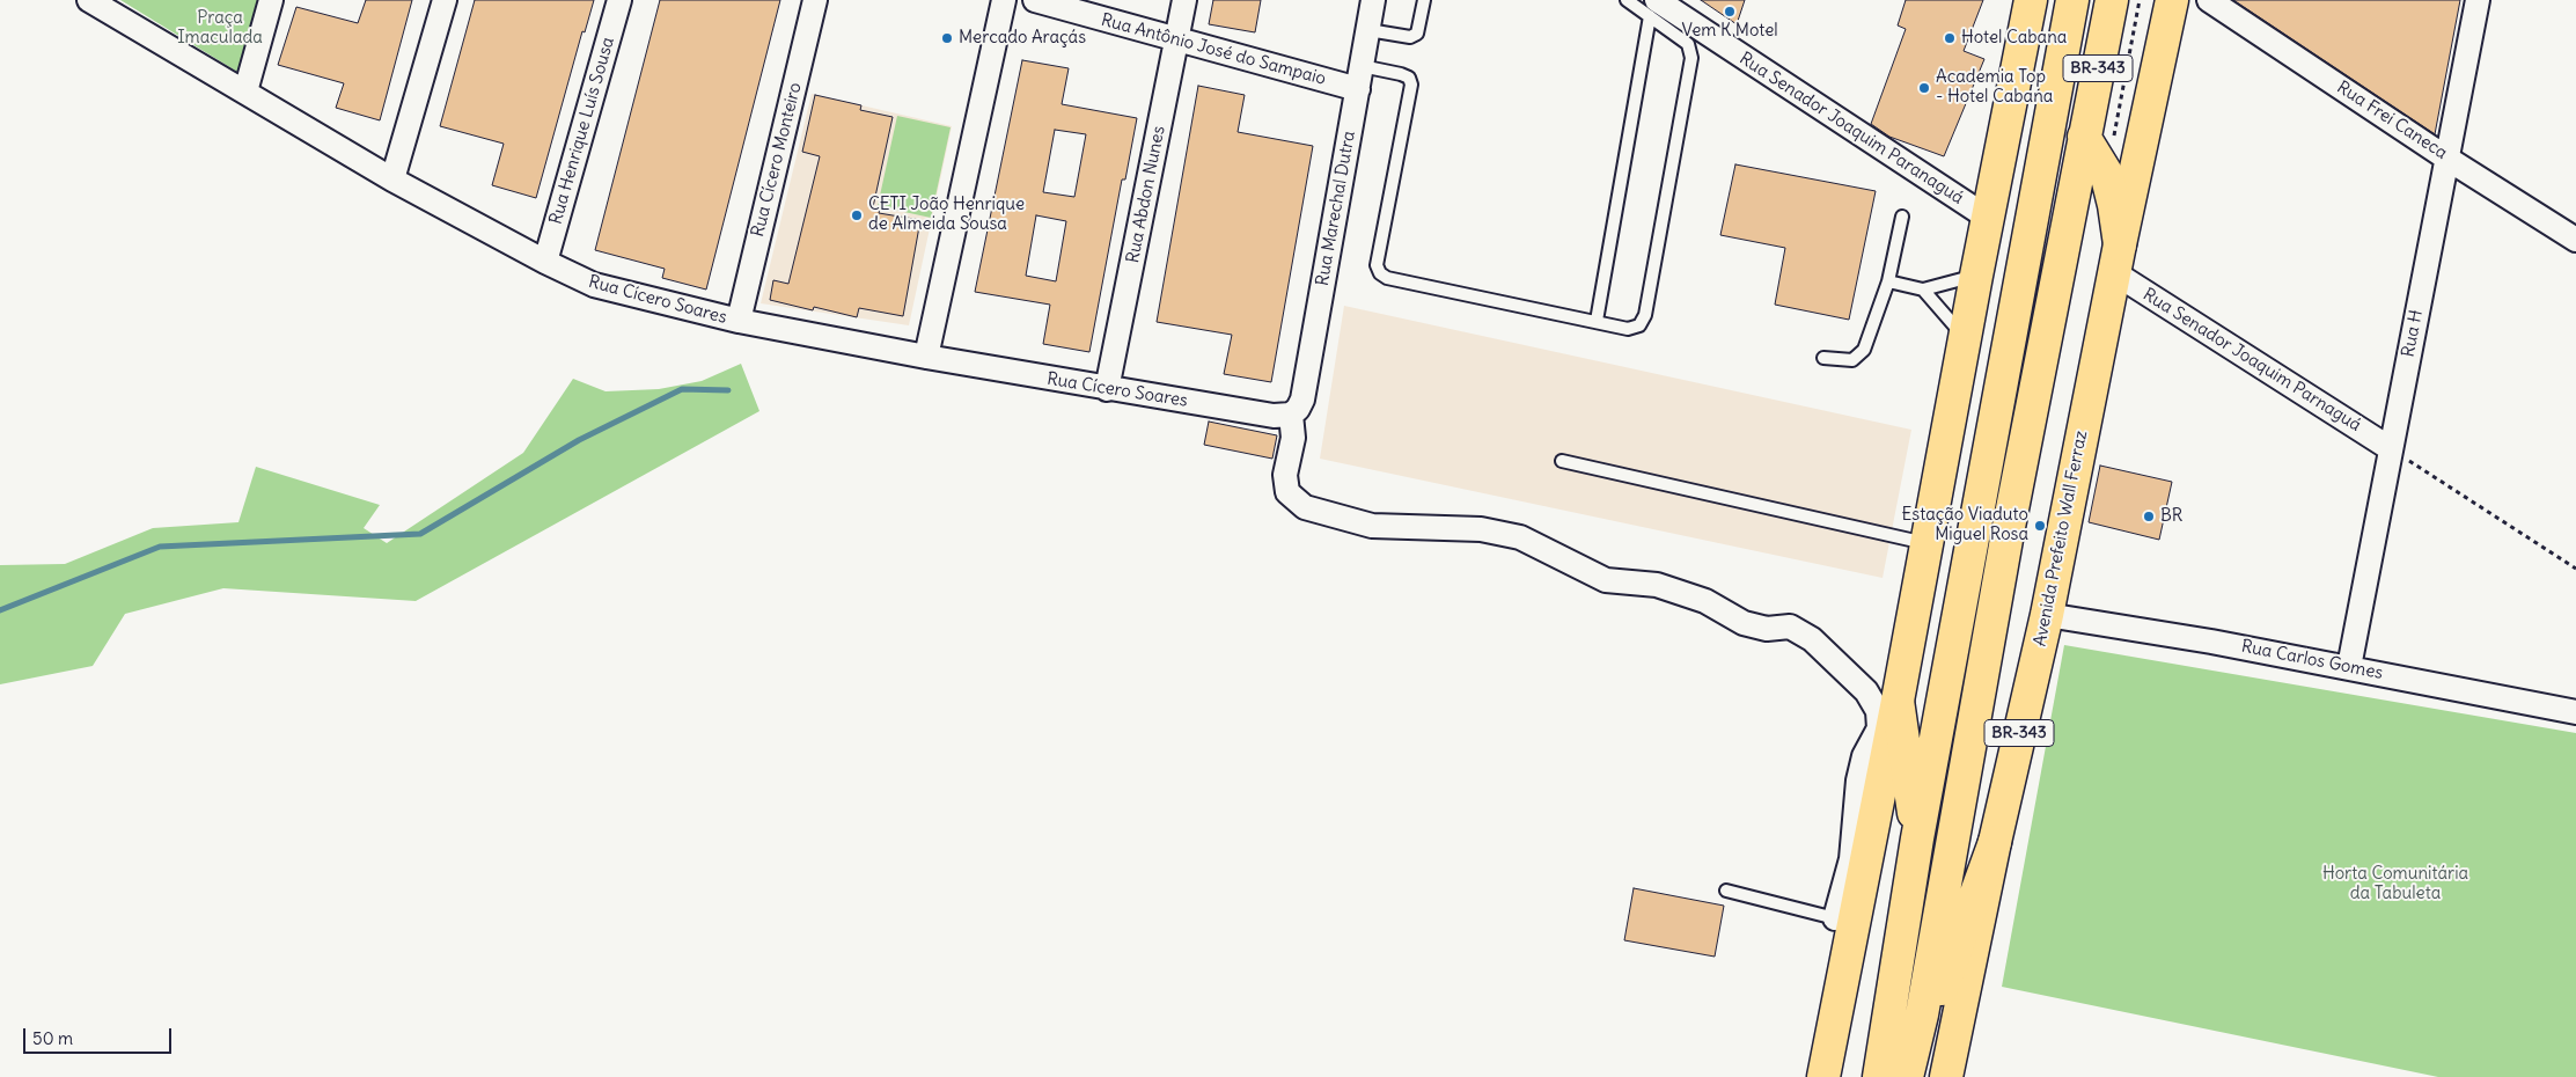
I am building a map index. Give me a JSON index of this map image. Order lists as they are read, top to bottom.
{
  "streets": {
    "main road": ["BR-343", "Avenida Prefeito Wall Ferraz"],
    "street": [
      "Rua Antônio José do Sampaio",
      "Rua Frei Caneca",
      "Rua Senador Joaquim Paranaguá",
      "Rua Henrique Luís Sousa",
      "Rua Cícero Monteiro",
      "Rua Abdon Nunes",
      "Rua Marechal Dutra",
      "Rua Cícero Soares",
      "Rua H",
      "Rua Senador Joaquim Parnaguá",
      "Rua Carlos Gomes"
    ]
  },
  "crossings": [
    ["Rua Antônio José do Sampaio", "Rua Abdon Nunes"],
    ["Rua Antônio José do Sampaio", "Rua Marechal Dutra"],
    ["BR-343", "Rua Senador Joaquim Parnaguá"],
    ["BR-343", "Avenida Prefeito Wall Ferraz"],
    ["Rua Frei Caneca", "Rua H"],
    ["Rua Henrique Luís Sousa", "Rua Cícero Soares"],
    ["Rua Cícero Monteiro", "Rua Cícero Soares"],
    ["Rua Abdon Nunes", "Rua Cícero Soares"],
    ["Rua Marechal Dutra", "Rua Cícero Soares"],
    ["Rua H", "Rua Senador Joaquim Parnaguá"],
    ["Rua H", "Rua Carlos Gomes"],
    ["Rua Senador Joaquim Parnaguá", "Avenida Prefeito Wall Ferraz"],
    ["Avenida Prefeito Wall Ferraz", "Rua Carlos Gomes"]
  ],
  "parks": ["Praça Imaculada", "Horta Comunitária da Tabuleta"],
  "places": [
    "Vem K Motel",
    "Mercado Araçás",
    "Hotel Cabana",
    "Academia Top - Hotel Cabana",
    "CETI João Henrique de Almeida Sousa",
    "BR",
    "Estação Viaduto Miguel Rosa"
  ],
  "scale_bar": "50 m"
}
